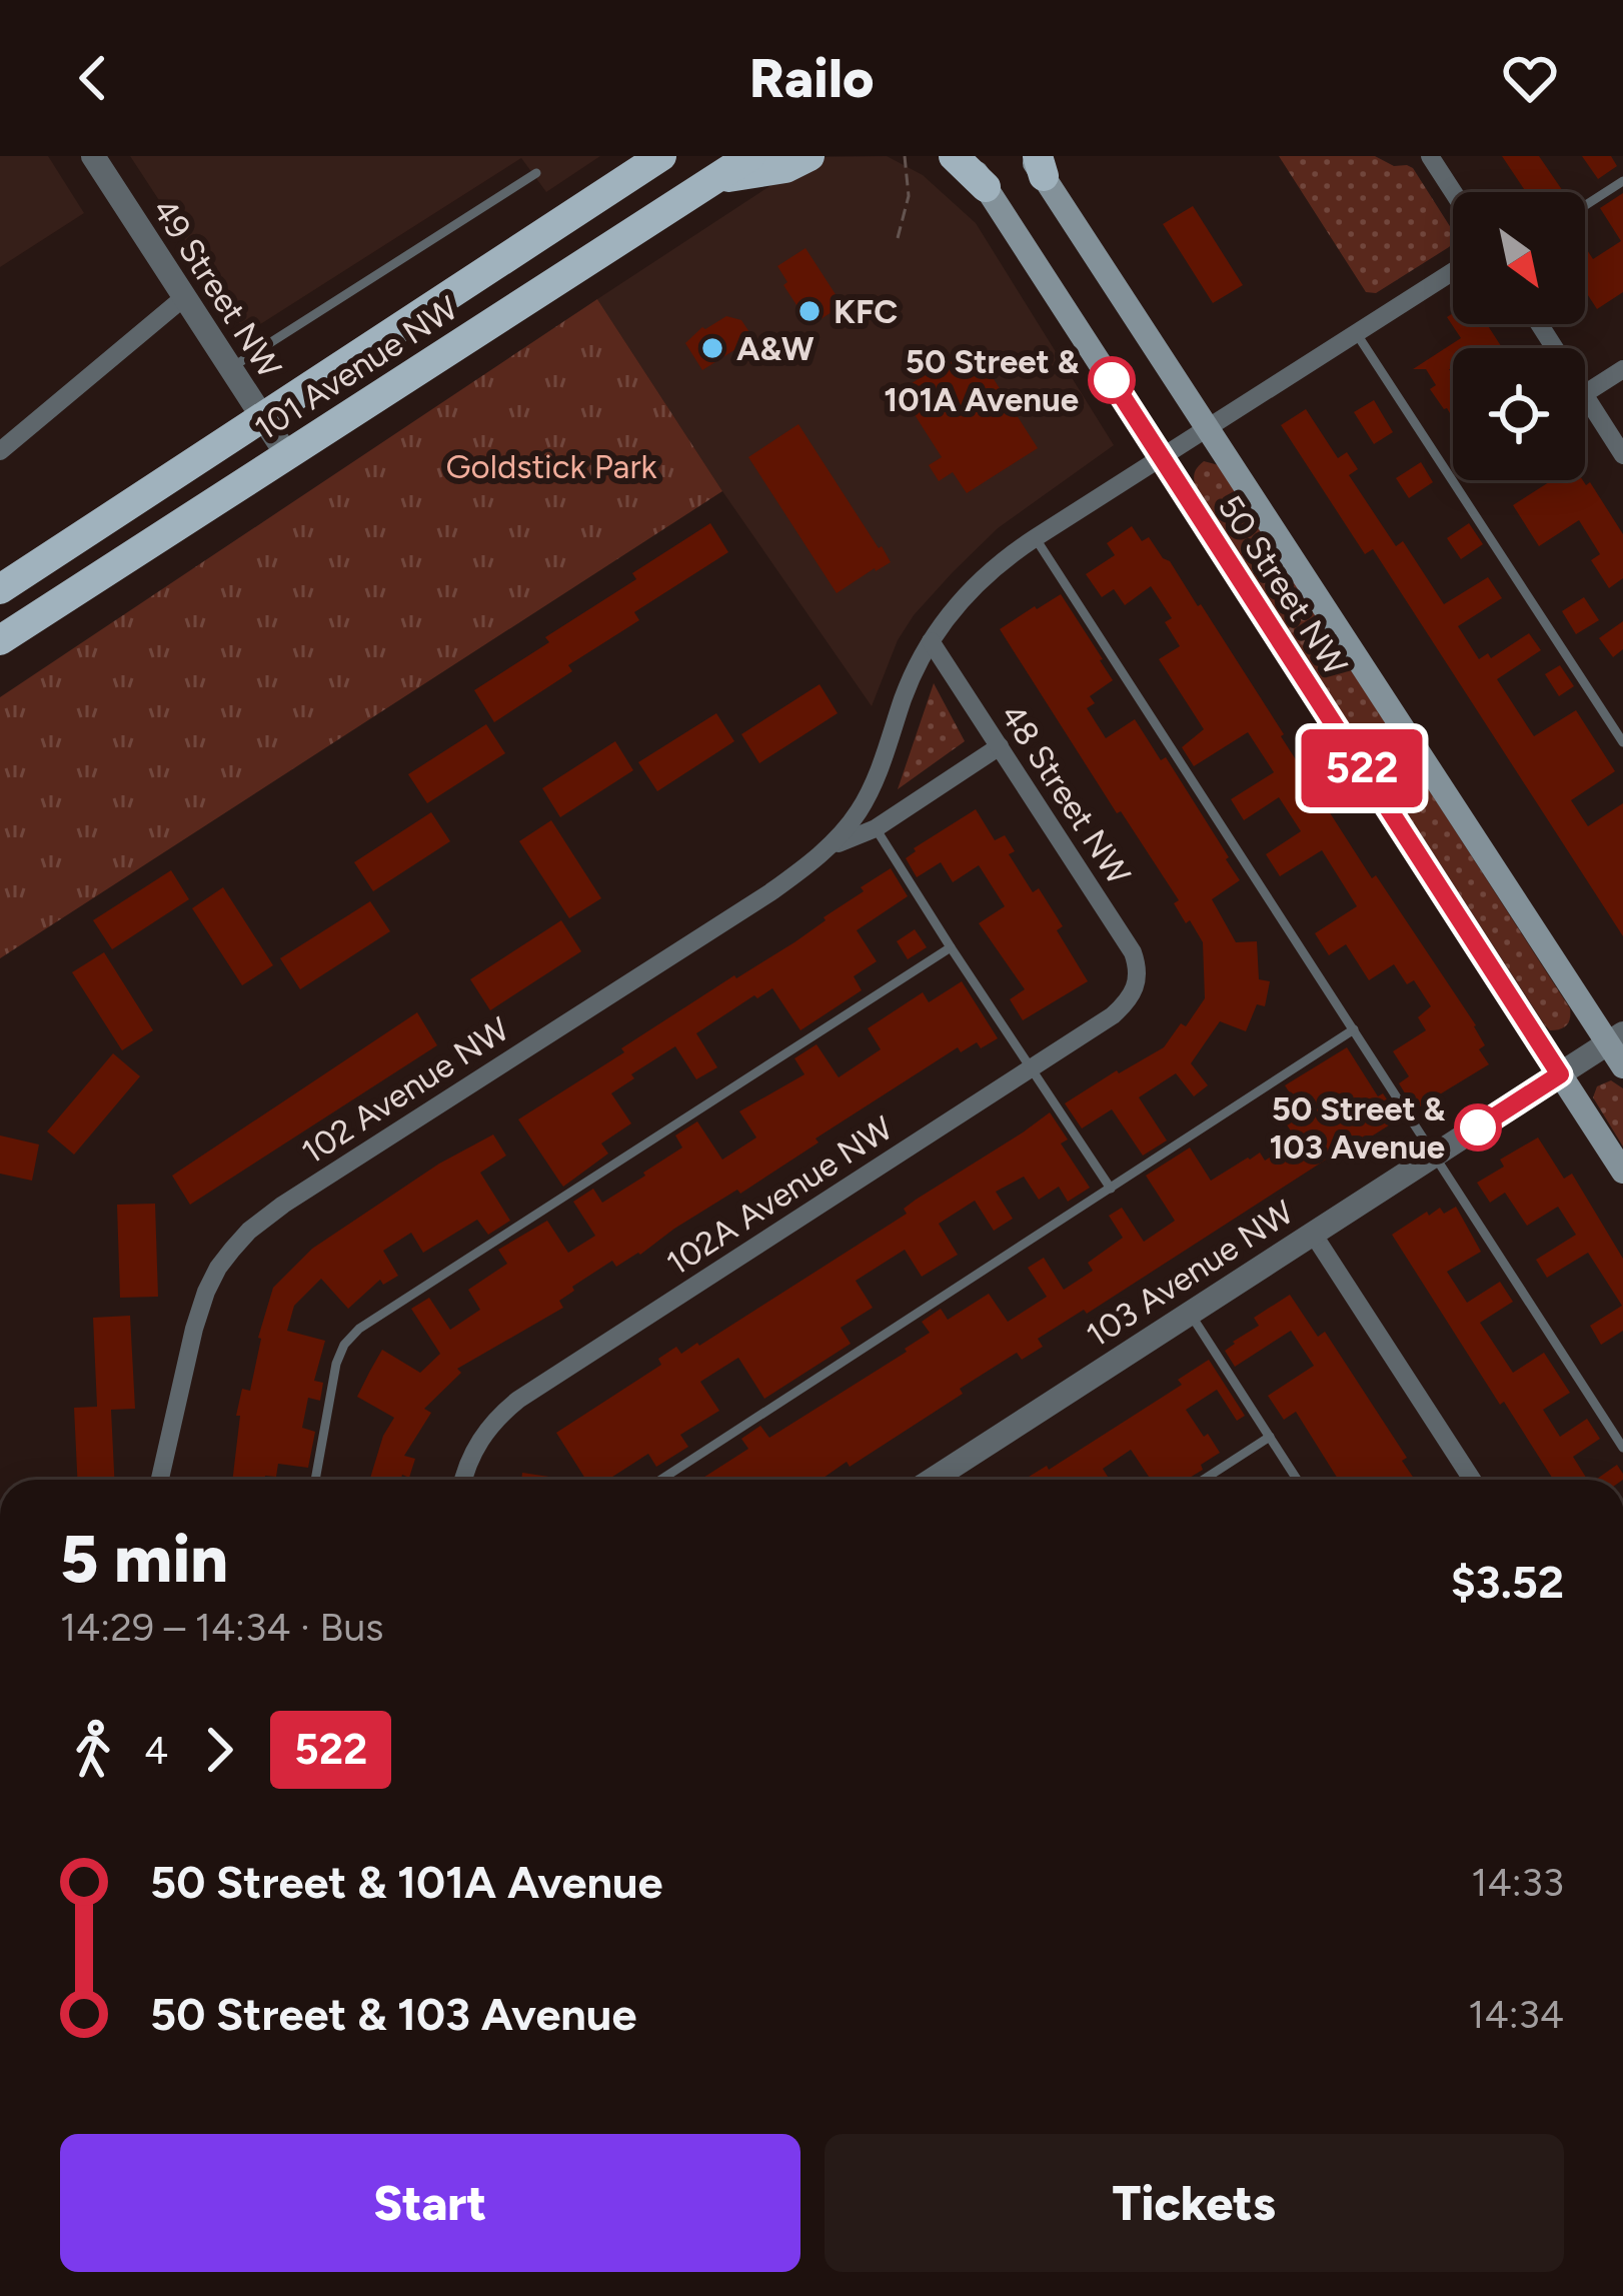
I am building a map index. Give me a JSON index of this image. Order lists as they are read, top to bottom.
{
  "streets": {
    "main road": ["101 Avenue NW", "50 Street NW"],
    "street": [
      "49 Street NW",
      "48 Street NW",
      "102 Avenue NW",
      "102A Avenue NW",
      "103 Avenue NW"
    ]
  },
  "crossings": [
    ["49 Street NW", "101 Avenue NW"],
    ["50 Street NW", "102 Avenue NW"],
    ["50 Street NW", "103 Avenue NW"],
    ["48 Street NW", "102 Avenue NW"],
    ["48 Street NW", "102A Avenue NW"]
  ],
  "parks": ["Goldstick Park"],
  "places": [
    "KFC",
    "A&W",
    "50 Street & 101A Avenue",
    "50 Street & 103 Avenue"
  ],
  "lines": ["bus line 522"],
  "north": "bottom right",
  "page": {
    "header": "Railo",
    "on_map": "522",
    "heading": ["5 min", "14:29 – 14:34 · Bus", "$3.52"],
    "legs": ["4", "522"],
    "list": [
      {
        "name": "50 Street & 101A Avenue",
        "value": "14:33"
      },
      {
        "name": "50 Street & 103 Avenue",
        "value": "14:34"
      }
    ],
    "buttons": ["Start", "Tickets"]
  }
}
